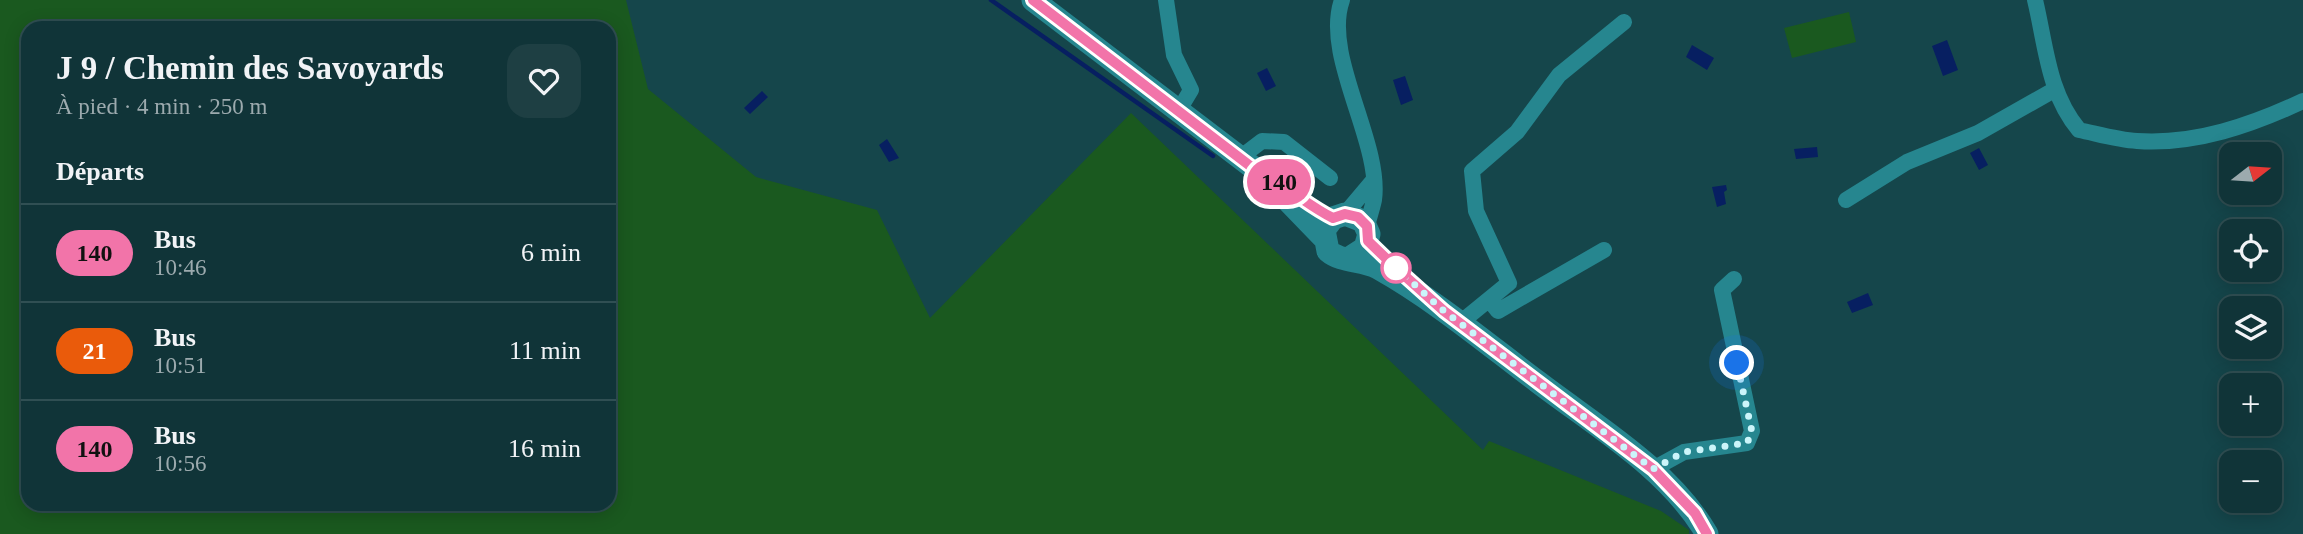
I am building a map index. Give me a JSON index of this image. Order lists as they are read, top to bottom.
{
  "lines": ["bus line 140"],
  "north": "right",
  "page": {
    "on_map": "140",
    "heading": [
      ["J 9 / Chemin des Savoyards", "À pied · 4 min · 250 m"],
      "Départs"
    ],
    "map_buttons": ["+", "−"],
    "list": [
      {
        "mark": "140",
        "name": "Bus",
        "note": "10:46",
        "value": "6 min"
      },
      {
        "mark": "21",
        "name": "Bus",
        "note": "10:51",
        "value": "11 min"
      },
      {
        "mark": "140",
        "name": "Bus",
        "note": "10:56",
        "value": "16 min"
      }
    ]
  }
}
